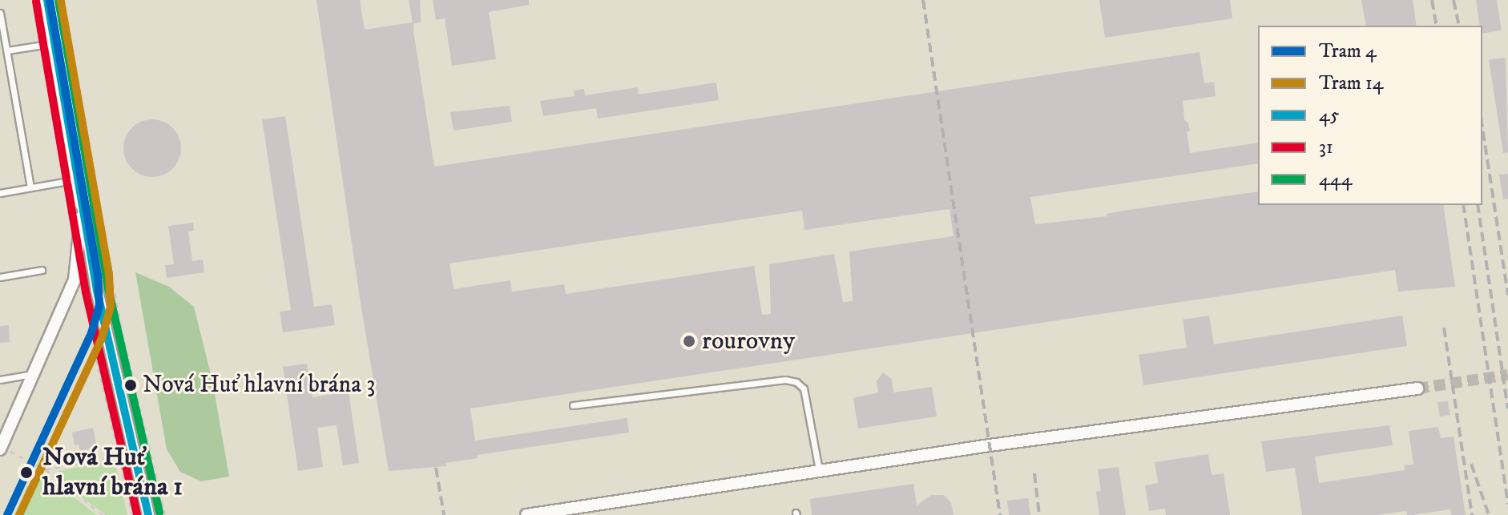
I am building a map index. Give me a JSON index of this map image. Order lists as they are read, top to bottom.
{
  "places": ["rourovny", "Nová Huť hlavní brána 3", "Nová Huť hlavní brána 1"],
  "lines": [
    "tram line 4",
    "tram line 14",
    "transit line 45",
    "transit line 444",
    "transit line 31"
  ],
  "legend": [
    "Tram 4",
    "Tram 14",
    "45",
    "31",
    "444"
  ]
}
